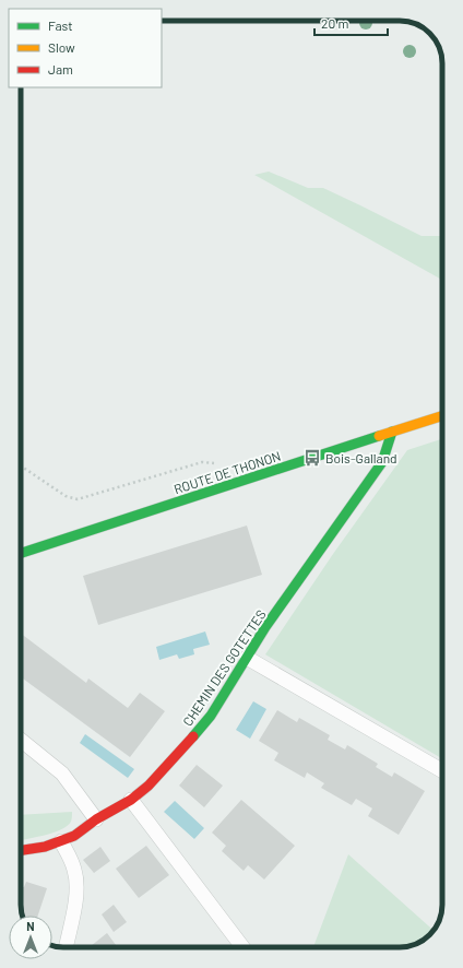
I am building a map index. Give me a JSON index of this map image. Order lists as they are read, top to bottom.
{
  "streets": {
    "street": ["ROUTE DE THONON", "CHEMIN DES GOTETTES"]
  },
  "crossings": [
    ["ROUTE DE THONON", "CHEMIN DES GOTETTES"]
  ],
  "places": {
    "bus stop": ["Bois-Galland"]
  },
  "legend": ["Fast", "Slow", "Jam"],
  "scale_bar": "20 m",
  "north": "top"
}
